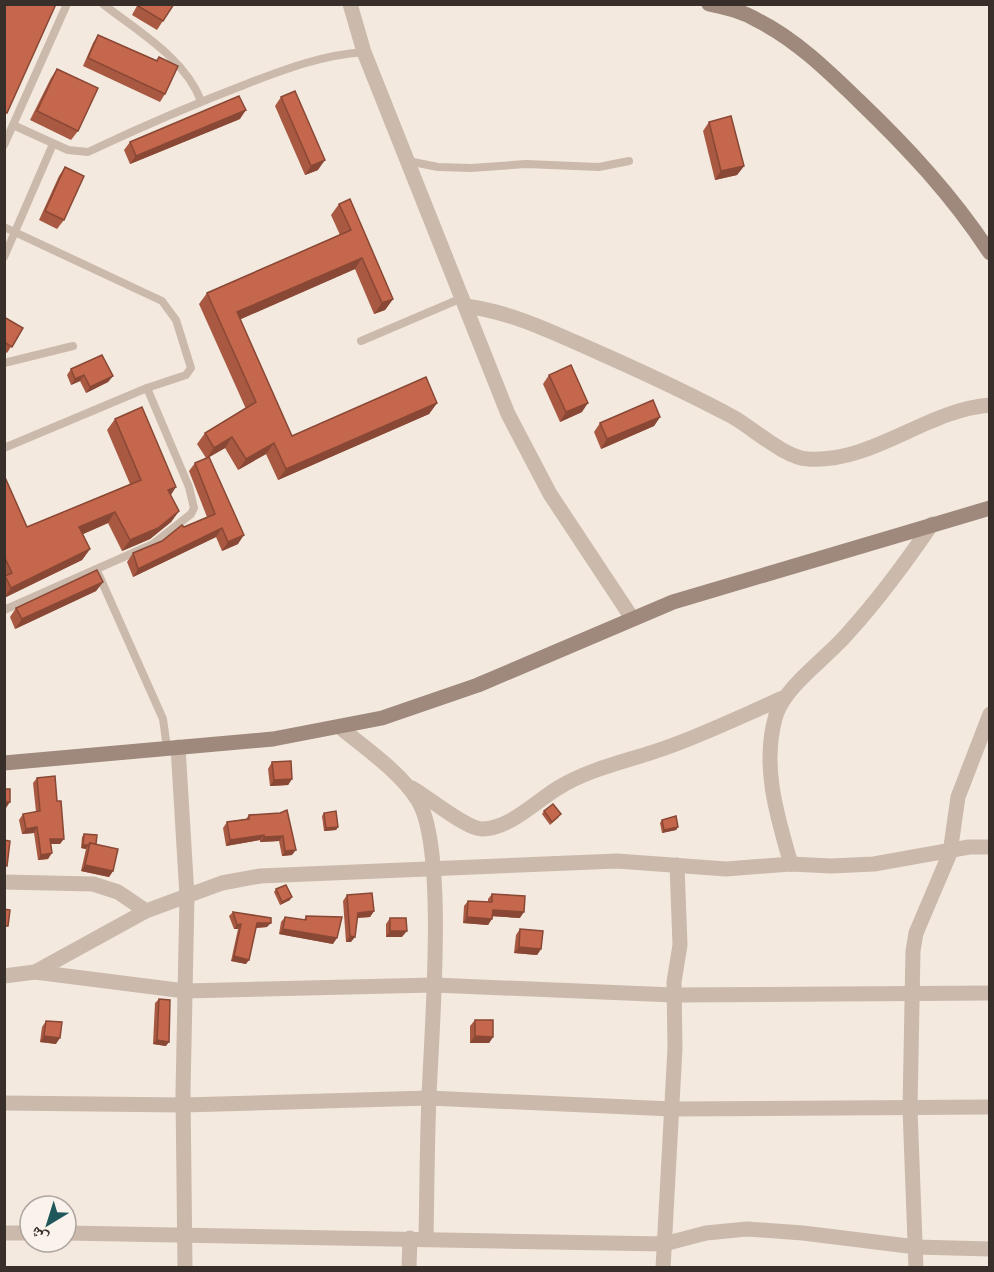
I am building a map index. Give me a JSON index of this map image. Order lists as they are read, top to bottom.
{
  "north": "bottom left"
}
